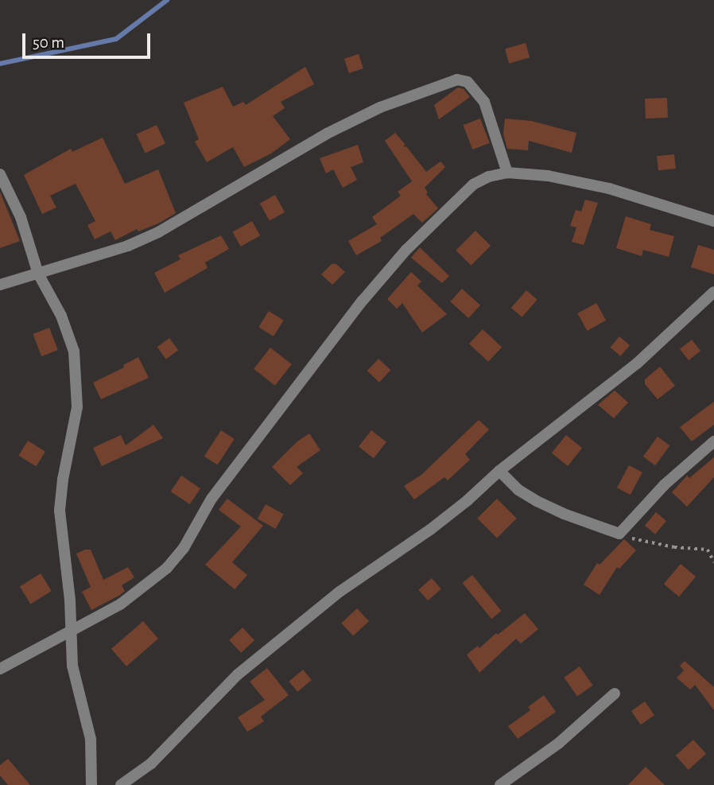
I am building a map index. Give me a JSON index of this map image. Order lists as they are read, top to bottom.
{
  "scale_bar": "50 m"
}
